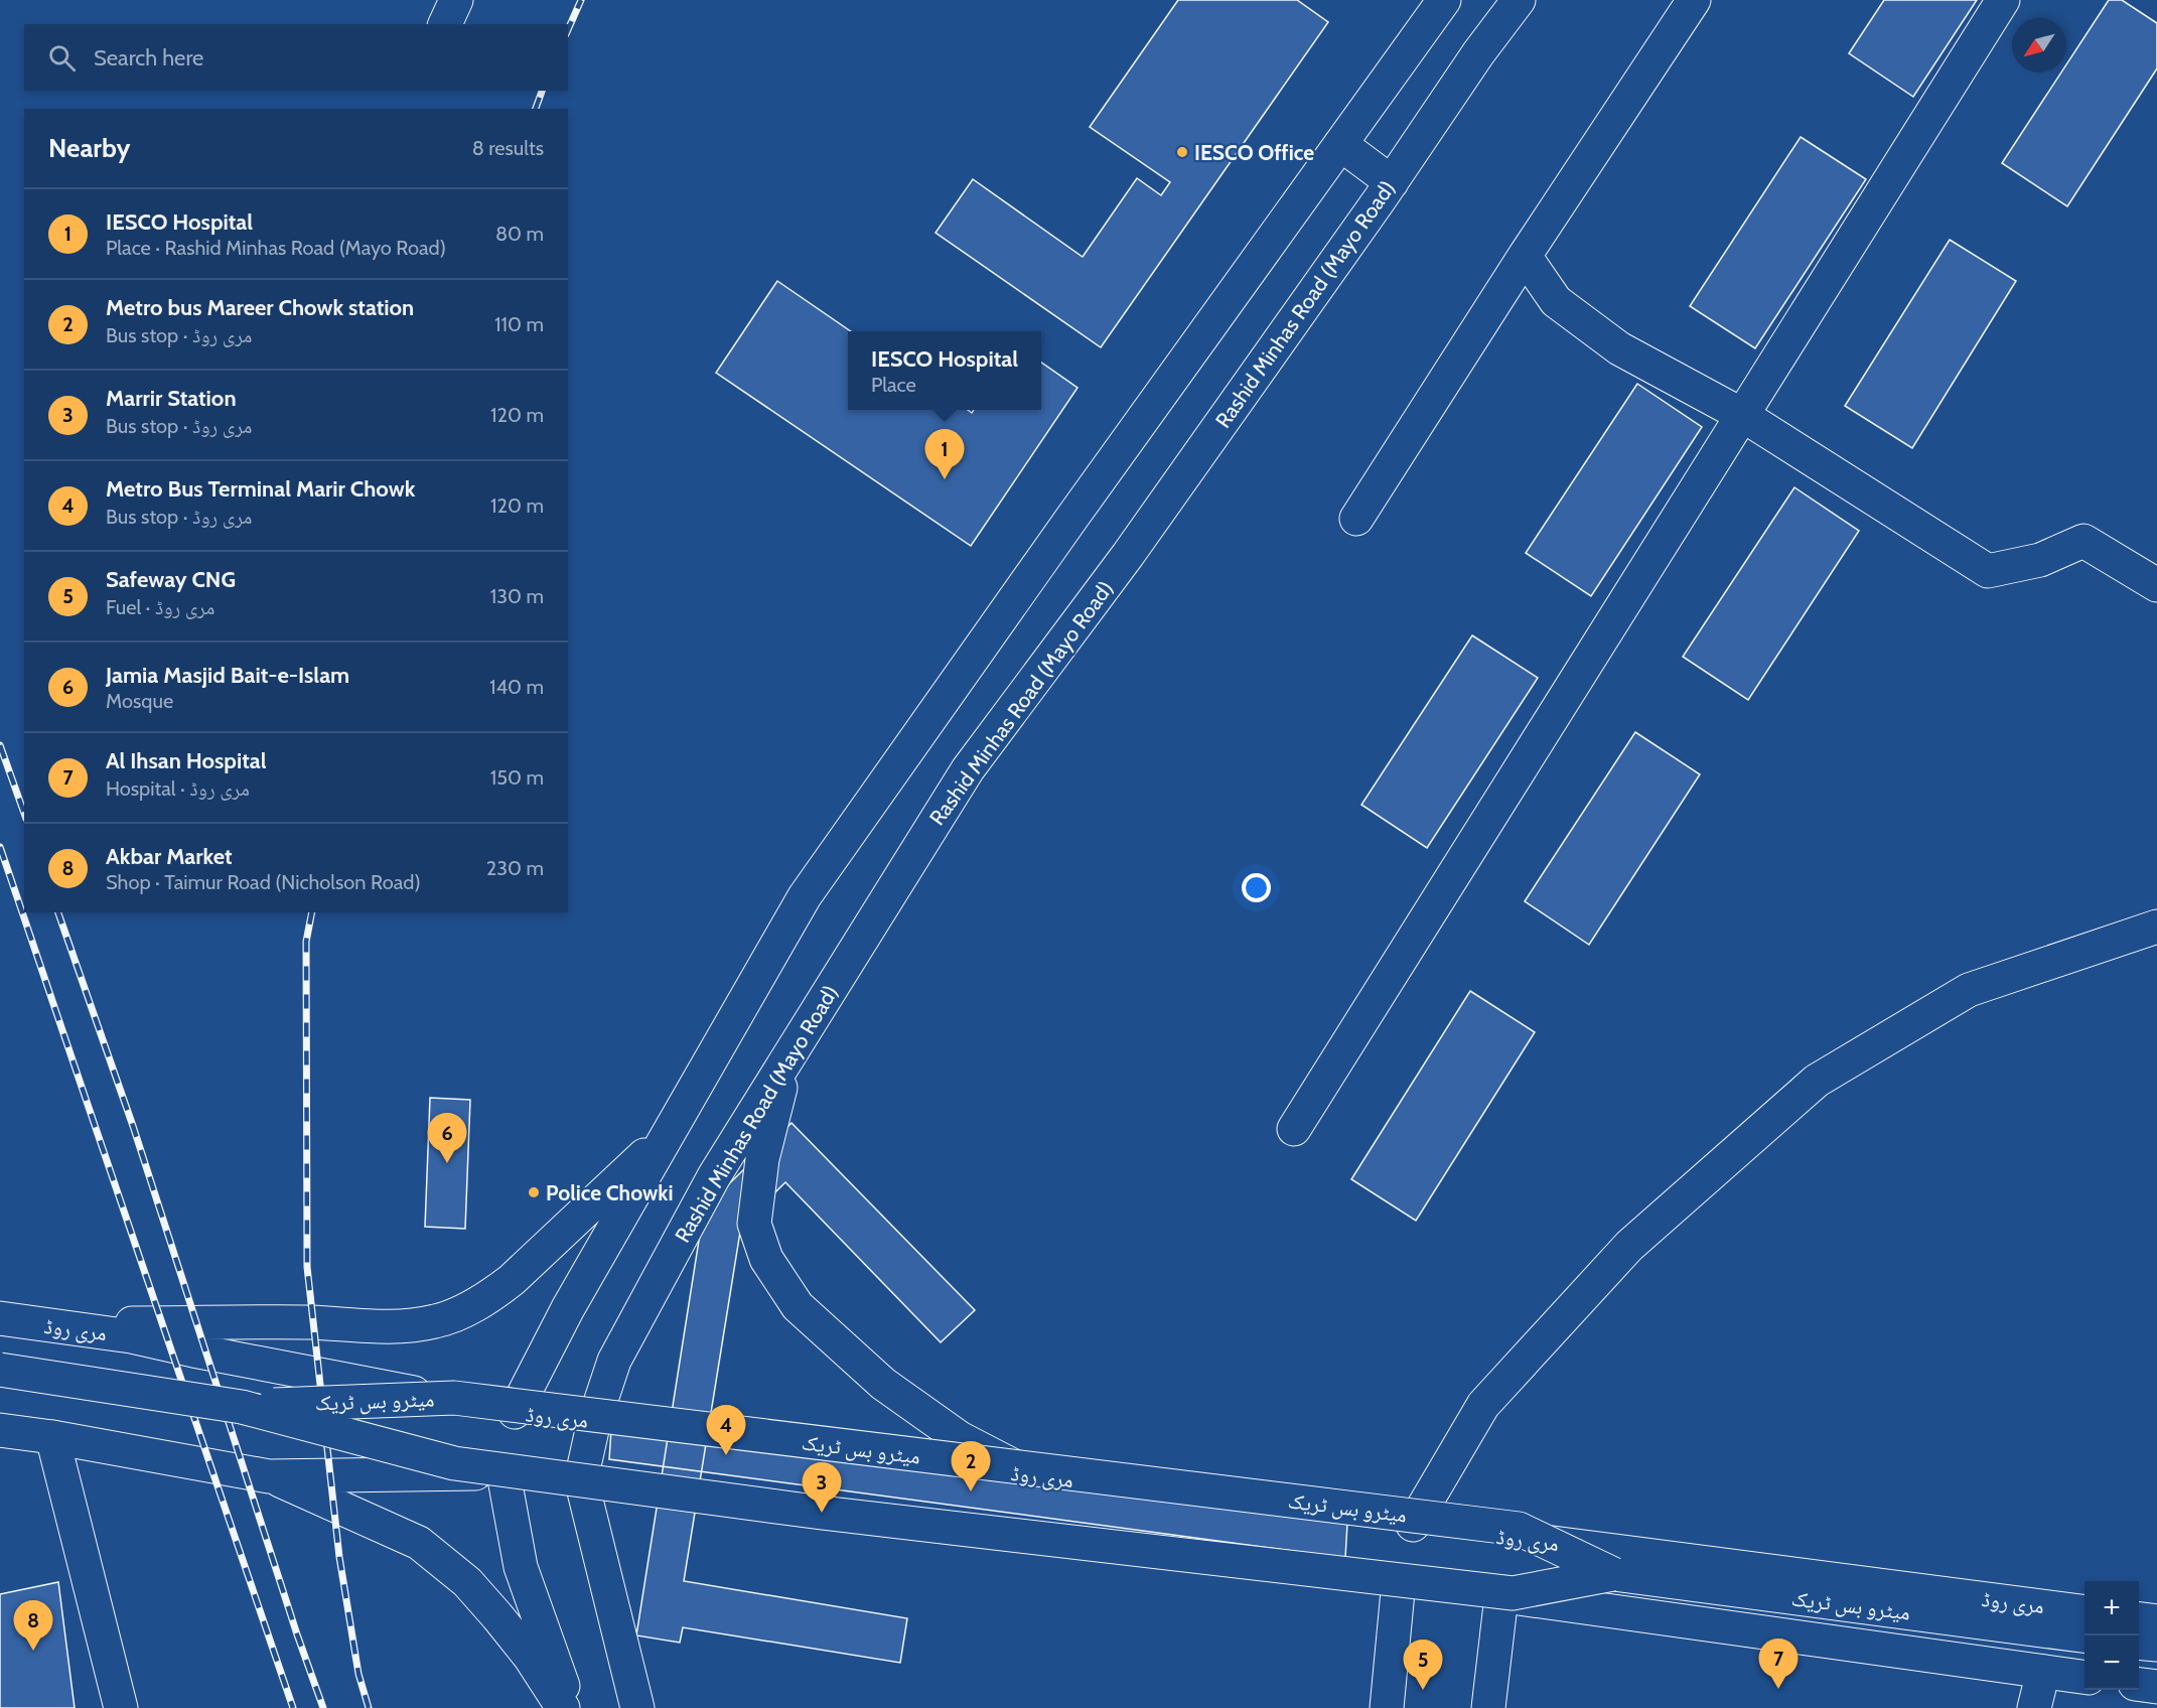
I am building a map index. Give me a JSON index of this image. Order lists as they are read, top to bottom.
{
  "streets": {
    "main road": ["Rashid Minhas Road (Mayo Road)", "مری روڈ", "میٹرو بس ٹریک"]
  },
  "crossings": [
    ["Rashid Minhas Road (Mayo Road)", "مری روڈ"],
    ["Rashid Minhas Road (Mayo Road)", "میٹرو بس ٹریک"]
  ],
  "places": ["IESCO Office", "Police Chowki"],
  "north": "bottom left",
  "page": {
    "search": "Search here",
    "heading": ["Nearby", "8 results"],
    "list": [
      {
        "mark": "1",
        "name": "IESCO Hospital",
        "note": "Place · Rashid Minhas Road (Mayo Road)",
        "value": "80 m"
      },
      {
        "mark": "2",
        "name": "Metro bus Mareer Chowk station",
        "note": "Bus stop · مری روڈ",
        "value": "110 m"
      },
      {
        "mark": "3",
        "name": "Marrir Station",
        "note": "Bus stop · مری روڈ",
        "value": "120 m"
      },
      {
        "mark": "4",
        "name": "Metro Bus Terminal Marir Chowk",
        "note": "Bus stop · مری روڈ",
        "value": "120 m"
      },
      {
        "mark": "5",
        "name": "Safeway CNG",
        "note": "Fuel · مری روڈ",
        "value": "130 m"
      },
      {
        "mark": "6",
        "name": "Jamia Masjid Bait-e-Islam",
        "note": "Mosque",
        "value": "140 m"
      },
      {
        "mark": "7",
        "name": "Al Ihsan Hospital",
        "note": "Hospital · مری روڈ",
        "value": "150 m"
      },
      {
        "mark": "8",
        "name": "Akbar Market",
        "note": "Shop · Taimur Road (Nicholson Road)",
        "value": "230 m"
      }
    ],
    "popup": ["IESCO Hospital", "Place"],
    "pins": [
      "1",
      "6",
      "4",
      "2",
      "3",
      "8",
      "7",
      "5"
    ],
    "map_buttons": ["+", "−"]
  }
}
